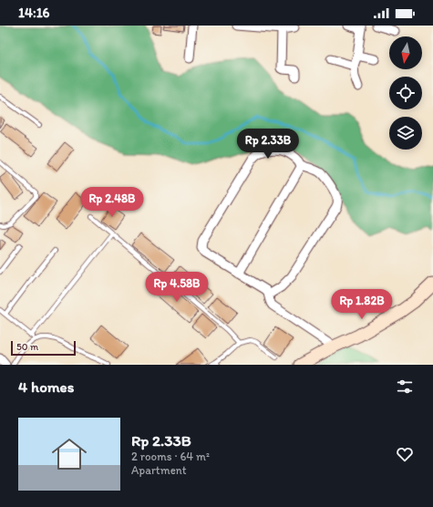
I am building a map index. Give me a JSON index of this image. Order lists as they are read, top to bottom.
{
  "scale_bar": "50 m",
  "north": "bottom",
  "page": {
    "status": "14:16",
    "price": [
      "Rp 2.33B",
      "Rp 2.48B",
      "Rp 4.58B",
      "Rp 1.82B"
    ],
    "scale": "50 m",
    "heading": "4 homes",
    "list": [
      {
        "name": "Rp 2.33B",
        "note": "2 rooms · 64 m² · Apartment"
      }
    ]
  }
}
